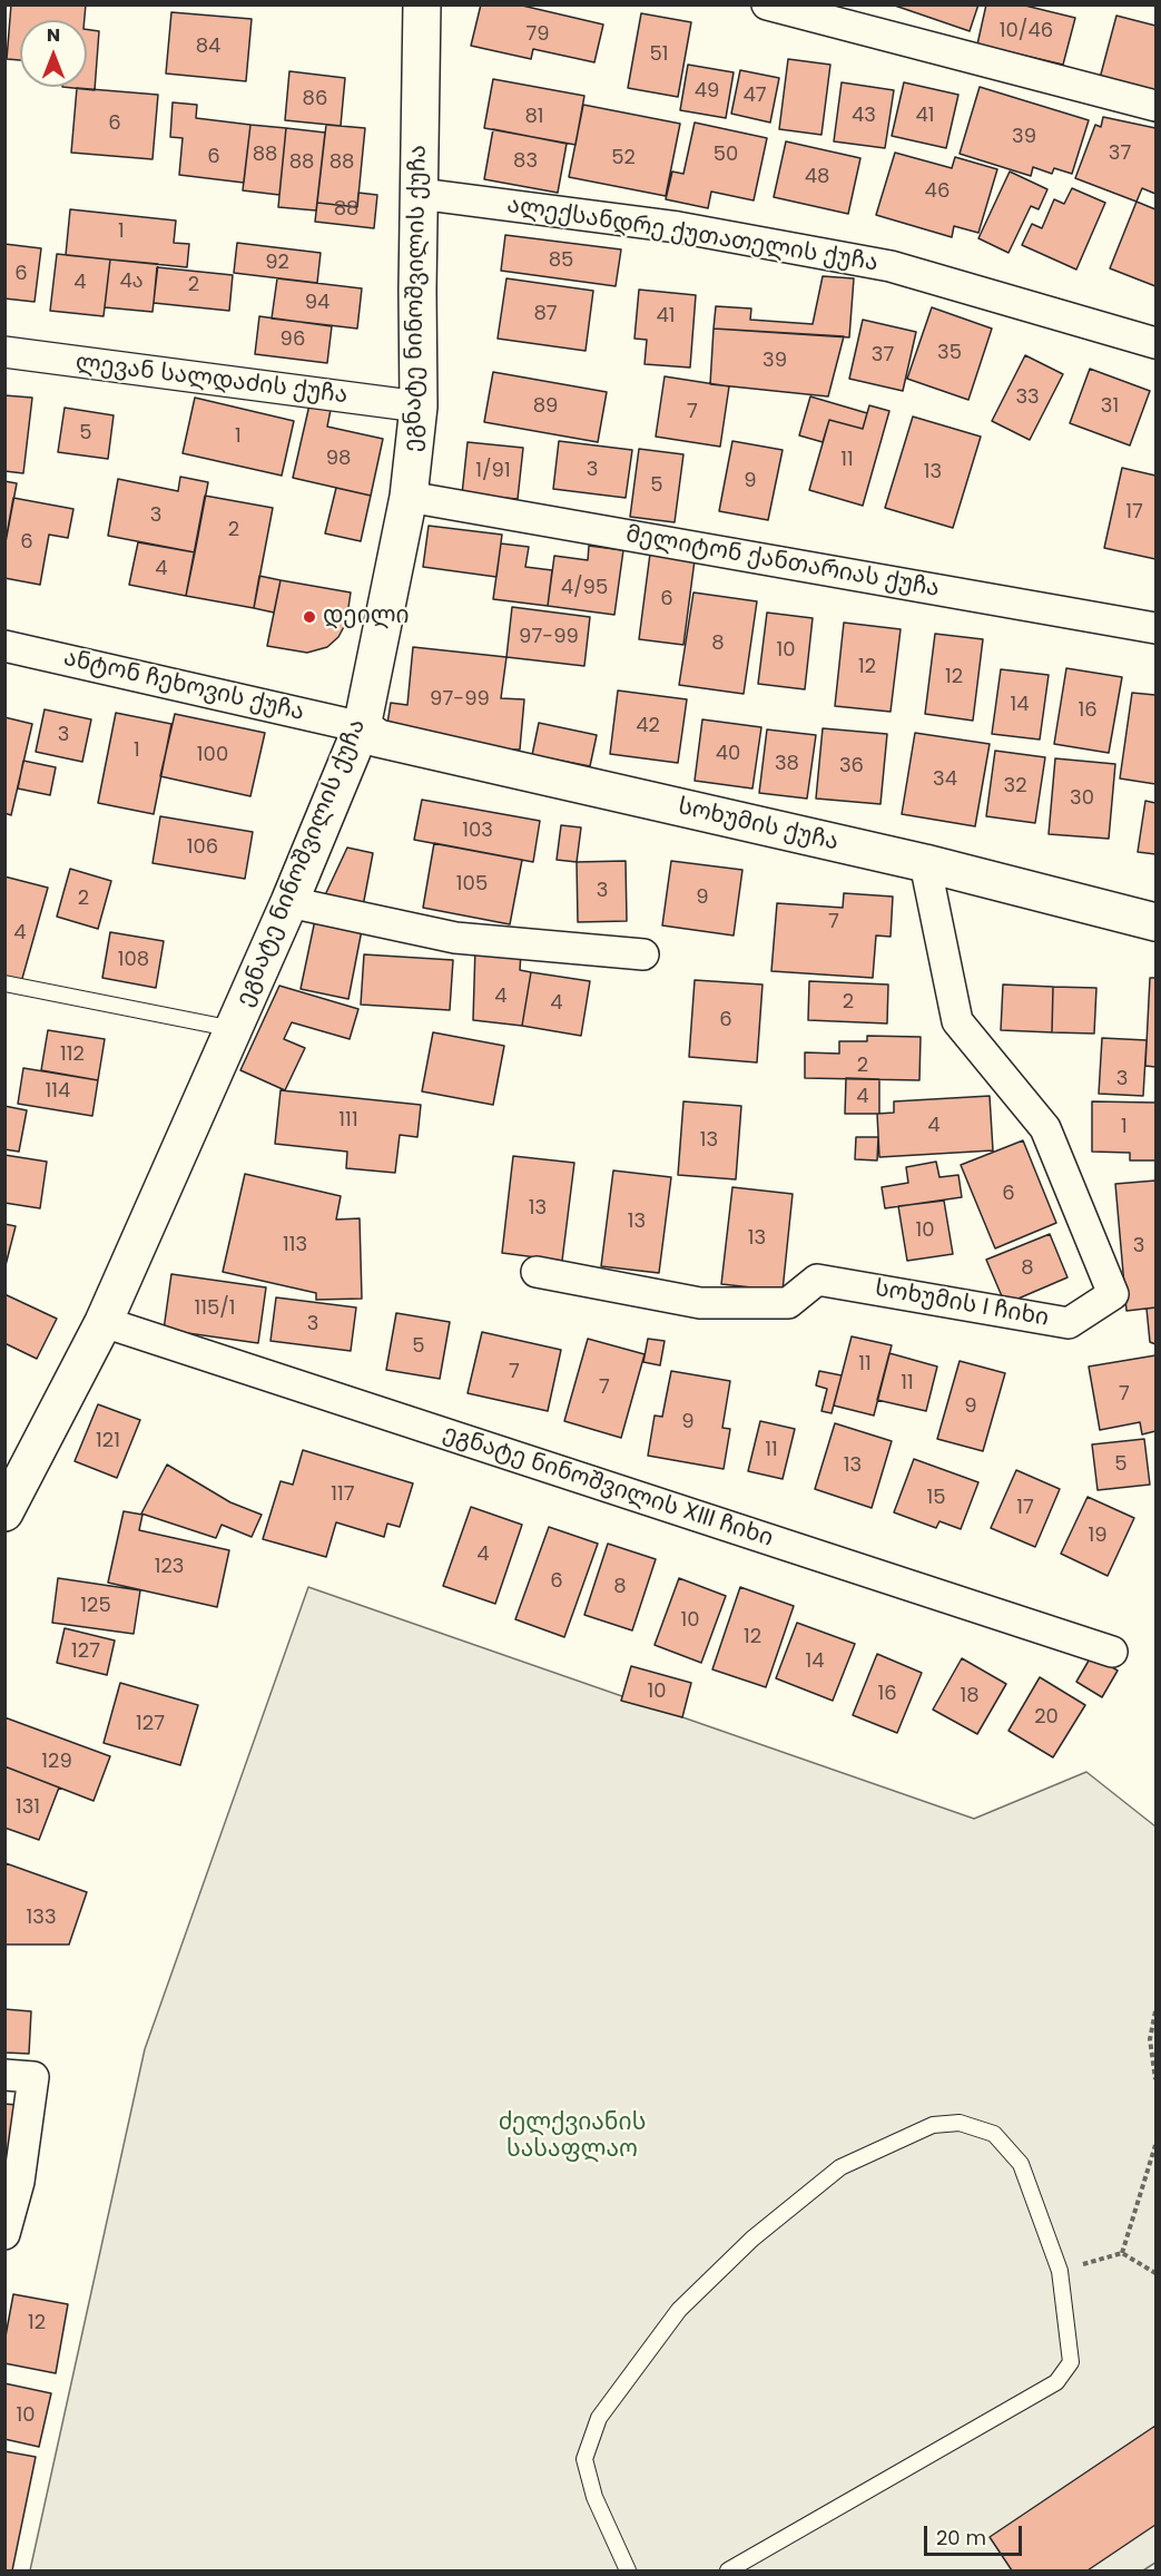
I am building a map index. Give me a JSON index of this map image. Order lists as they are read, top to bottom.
{
  "streets": {
    "main road": ["ეგნატე ნინოშვილის ქუჩა", "სოხუმის ქუჩა"],
    "street": [
      "ალექსანდრე ქუთათელის ქუჩა",
      "ლევან სალდაძის ქუჩა",
      "მელიტონ ქანთარიას ქუჩა",
      "ანტონ ჩეხოვის ქუჩა",
      "სოხუმის I ჩიხი",
      "ეგნატე ნინოშვილის XIII ჩიხი"
    ]
  },
  "crossings": [
    ["ალექსანდრე ქუთათელის ქუჩა", "ეგნატე ნინოშვილის ქუჩა"],
    ["ეგნატე ნინოშვილის ქუჩა", "ლევან სალდაძის ქუჩა"],
    ["ეგნატე ნინოშვილის ქუჩა", "მელიტონ ქანთარიას ქუჩა"],
    ["ეგნატე ნინოშვილის ქუჩა", "ანტონ ჩეხოვის ქუჩა"],
    ["ეგნატე ნინოშვილის ქუჩა", "სოხუმის ქუჩა"],
    ["ეგნატე ნინოშვილის ქუჩა", "ეგნატე ნინოშვილის XIII ჩიხი"],
    ["ანტონ ჩეხოვის ქუჩა", "სოხუმის ქუჩა"],
    ["სოხუმის ქუჩა", "სოხუმის I ჩიხი"]
  ],
  "parks": ["ძელქვიანის სასაფლაო"],
  "places": ["დეილი"],
  "house_numbers": [
    "10/46",
    "79",
    "84",
    "51",
    "49",
    "47",
    "86",
    "43",
    "41",
    "81",
    "6",
    "39",
    "37",
    "88",
    "50",
    "6",
    "52",
    "83",
    "88",
    "88",
    "48",
    "46",
    "88",
    "1",
    "85",
    "92",
    "6",
    "4ა",
    "4",
    "2",
    "94",
    "87",
    "41",
    "96",
    "35",
    "37",
    "39",
    "33",
    "89",
    "31",
    "7",
    "5",
    "1",
    "98",
    "11",
    "3",
    "1/91",
    "13",
    "9",
    "5",
    "17",
    "3",
    "2",
    "6",
    "4",
    "4/95",
    "6",
    "97-99",
    "8",
    "10",
    "12",
    "12",
    "97-99",
    "14",
    "16",
    "42",
    "3",
    "1",
    "40",
    "100",
    "38",
    "36",
    "34",
    "32",
    "30",
    "103",
    "106",
    "105",
    "3",
    "9",
    "2",
    "7",
    "4",
    "108",
    "4",
    "2",
    "4",
    "6",
    "112",
    "2",
    "3",
    "114",
    "4",
    "111",
    "4",
    "1",
    "13",
    "6",
    "13",
    "13",
    "10",
    "13",
    "113",
    "3",
    "8",
    "115/1",
    "3",
    "5",
    "11",
    "7",
    "11",
    "7",
    "7",
    "9",
    "9",
    "121",
    "11",
    "5",
    "13",
    "117",
    "15",
    "17",
    "19",
    "4",
    "123",
    "6",
    "8",
    "125",
    "10",
    "12",
    "127",
    "14",
    "10",
    "16",
    "18",
    "20",
    "127",
    "129",
    "131",
    "133",
    "12",
    "10"
  ],
  "scale_bar": "20 m",
  "north": "top"
}
